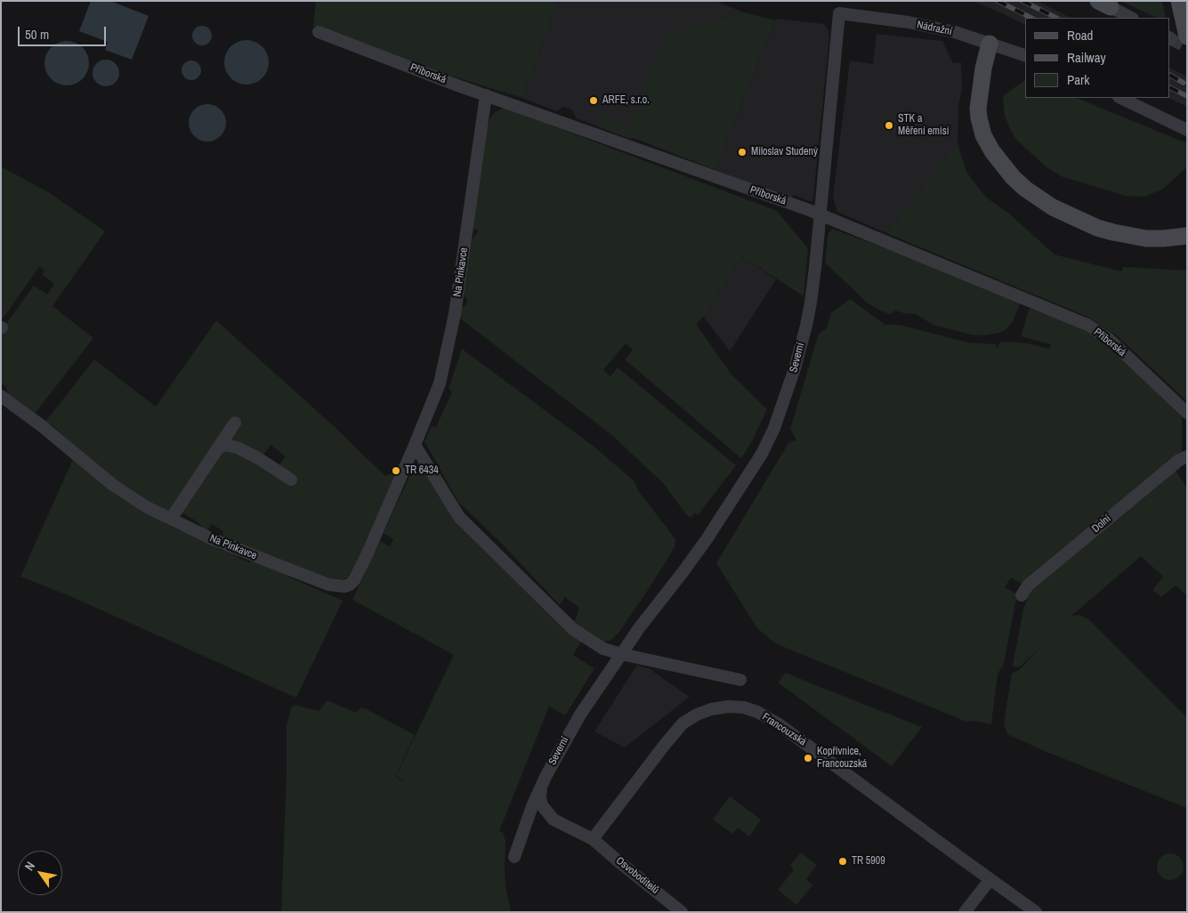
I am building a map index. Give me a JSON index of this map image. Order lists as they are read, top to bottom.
{
  "streets": {
    "street": [
      "Nádražní",
      "Příborská",
      "Na Pinkavce",
      "Severní",
      "Dolní",
      "Francouzská",
      "Osvoboditelů"
    ]
  },
  "crossings": [
    ["Nádražní", "Severní"],
    ["Příborská", "Na Pinkavce"],
    ["Příborská", "Severní"],
    ["Francouzská", "Osvoboditelů"]
  ],
  "places": [
    "ARFE, s.r.o.",
    "STK a Měření emisí",
    "Miloslav Studený",
    "TR 6434",
    "Kopřivnice, Francouzská",
    "TR 5909"
  ],
  "legend": ["Road", "Railway", "Park"],
  "scale_bar": "50 m",
  "north": "top left"
}
